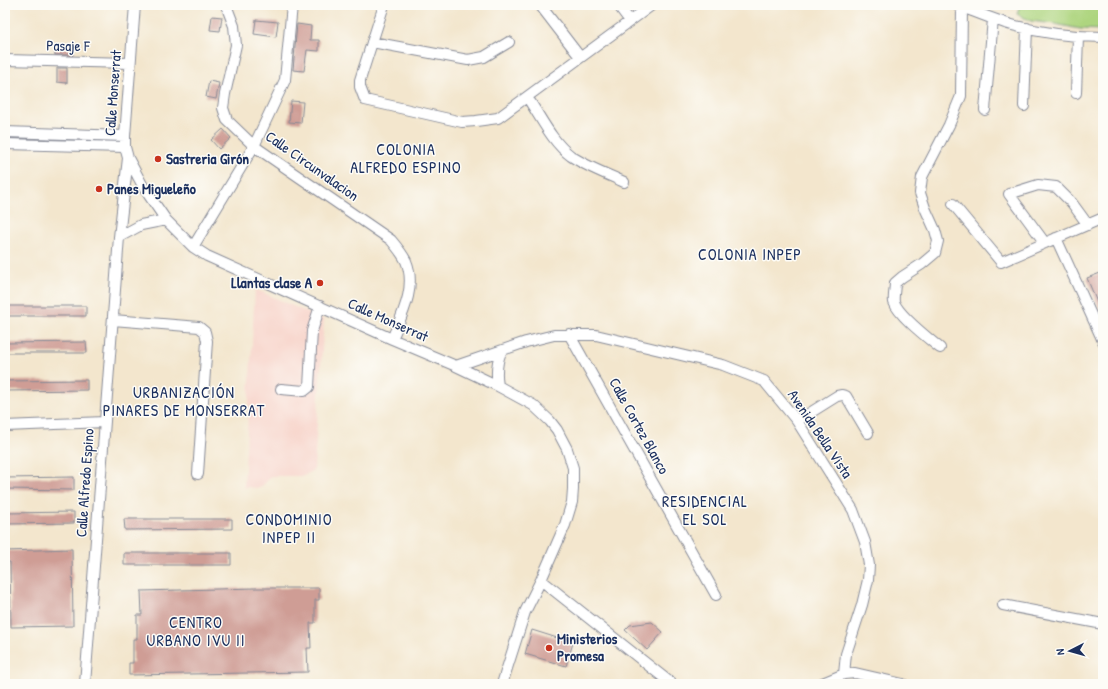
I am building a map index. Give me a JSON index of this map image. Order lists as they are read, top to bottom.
{
  "streets": {
    "street": [
      "Pasaje F",
      "Calle Monserrat",
      "Calle Circunvalacion",
      "Calle Cortez Blanco",
      "Avenida Bella Vista",
      "Calle Alfredo Espino"
    ]
  },
  "crossings": [
    ["Pasaje F", "Calle Monserrat"],
    ["Calle Monserrat", "Calle Circunvalacion"],
    ["Calle Monserrat", "Avenida Bella Vista"],
    ["Calle Monserrat", "Calle Alfredo Espino"],
    ["Calle Cortez Blanco", "Avenida Bella Vista"]
  ],
  "districts": [
    "COLONIA ALFREDO ESPINO",
    "COLONIA INPEP",
    "URBANIZACIÓN PINARES DE MONSERRAT",
    "RESIDENCIAL EL SOL",
    "CONDOMINIO INPEP II",
    "CENTRO URBANO IVU II"
  ],
  "places": [
    "Sastreria Girón",
    "Panes Migueleño",
    "Llantas clase A",
    "Ministerios Promesa"
  ],
  "north": "left"
}
